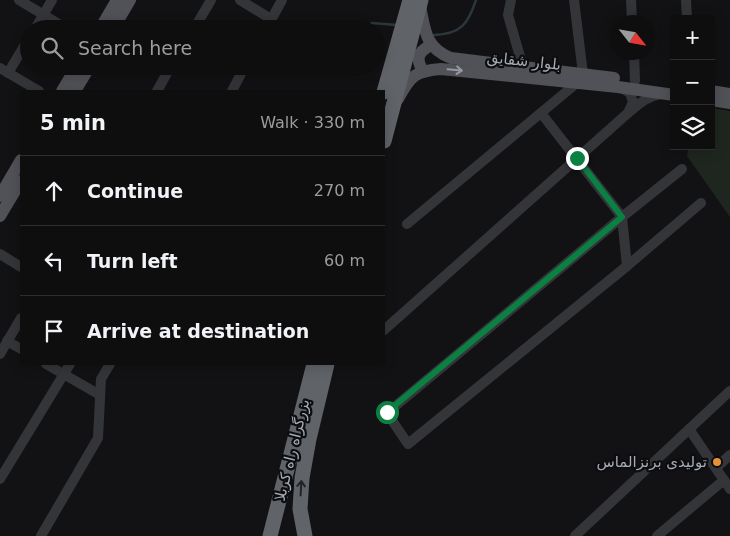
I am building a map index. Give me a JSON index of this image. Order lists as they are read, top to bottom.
{
  "streets": {
    "highway": ["بزرگراه راه کربلا"],
    "main road": ["بلوار شقایق"]
  },
  "places": ["تولیدی برنزالماس"],
  "north": "bottom right",
  "page": {
    "map_buttons": ["+", "−"],
    "search": "Search here",
    "heading": ["5 min", "Walk · 330 m"],
    "list": [
      ["Continue", "270 m"],
      ["Turn left", "60 m"],
      "Arrive at destination"
    ]
  }
}
